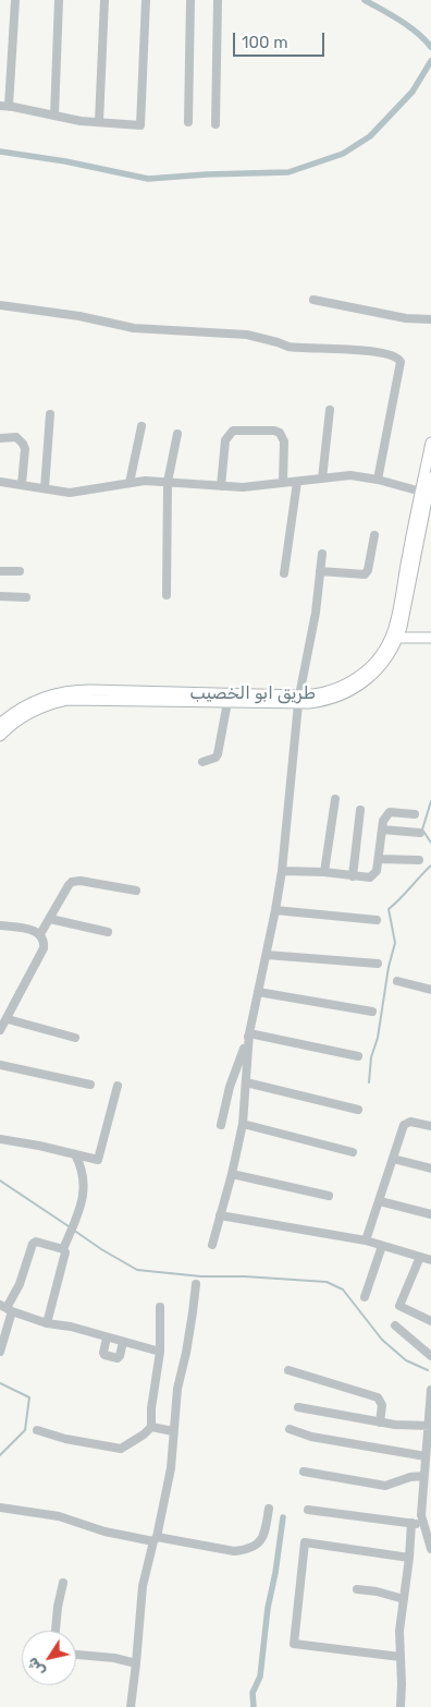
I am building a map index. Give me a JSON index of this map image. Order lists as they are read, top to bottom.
{
  "streets": {
    "main road": ["طريق ابو الخصيب"]
  },
  "scale_bar": "100 m",
  "north": "bottom left"
}
